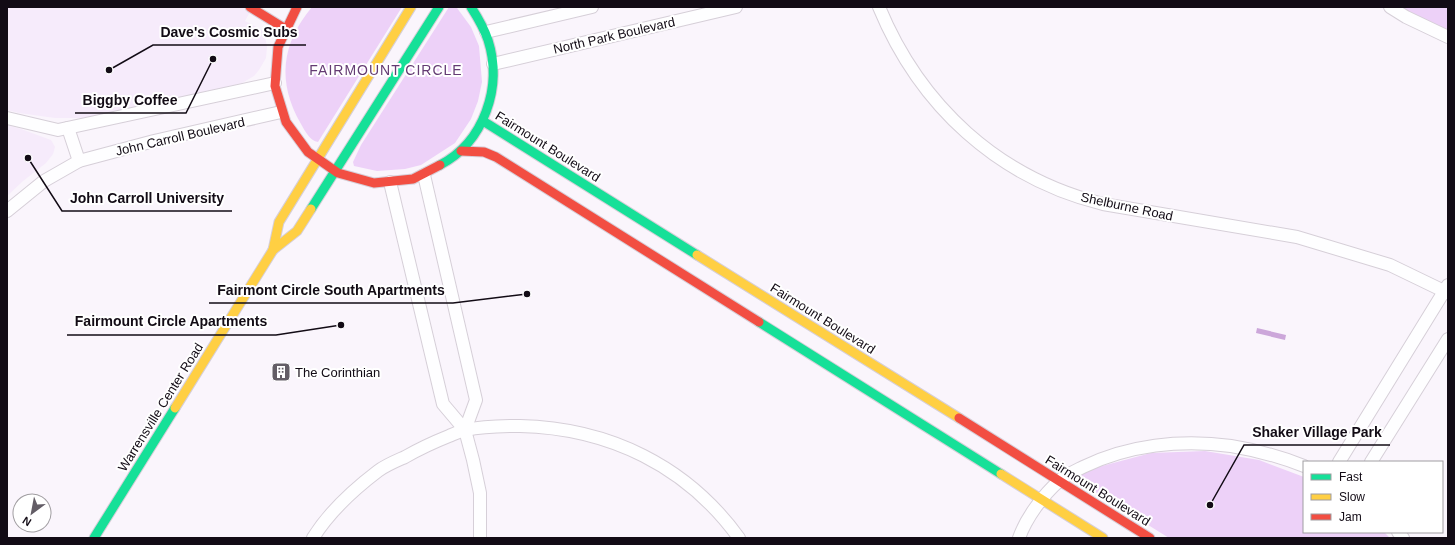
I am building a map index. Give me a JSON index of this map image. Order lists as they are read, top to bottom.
{
  "streets": {
    "main road": ["Fairmount Boulevard", "Warrensville Center Road"],
    "street": ["North Park Boulevard", "John Carroll Boulevard", "Shelburne Road"]
  },
  "districts": ["FAIRMOUNT CIRCLE"],
  "places": {
    "other": [
      "Biggby Coffee",
      "Dave's Cosmic Subs",
      "John Carroll University",
      "Fairmont Circle South Apartments",
      "Fairmount Circle Apartments",
      "Shaker Village Park"
    ],
    "building": ["The Corinthian"]
  },
  "legend": ["Fast", "Slow", "Jam"],
  "north": "bottom left"
}
